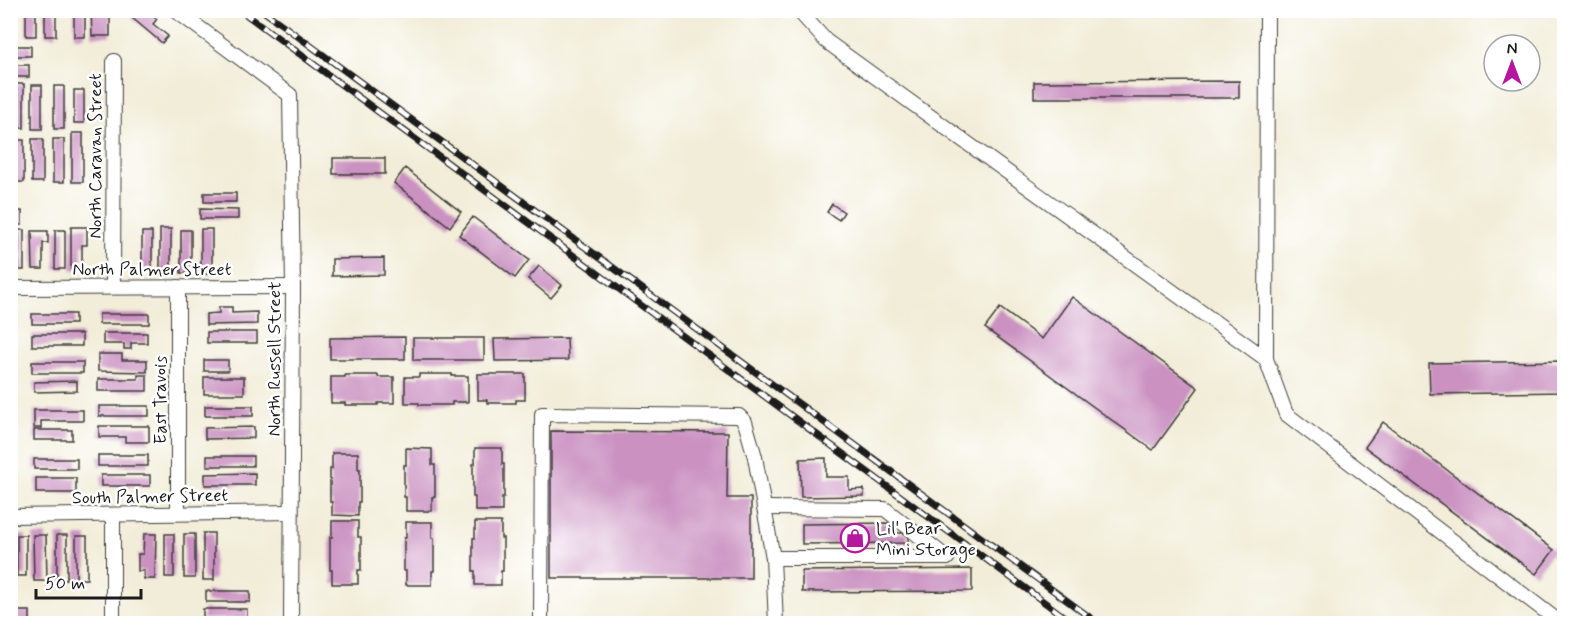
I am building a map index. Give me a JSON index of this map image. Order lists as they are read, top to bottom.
{
  "streets": {
    "street": [
      "North Caravan Street",
      "North Palmer Street",
      "North Russell Street",
      "East Travois",
      "South Palmer Street"
    ]
  },
  "crossings": [
    ["North Caravan Street", "North Palmer Street"],
    ["North Palmer Street", "North Russell Street"],
    ["North Palmer Street", "East Travois"],
    ["North Russell Street", "South Palmer Street"],
    ["East Travois", "South Palmer Street"]
  ],
  "places": {
    "shop": ["Lil' Bear Mini Storage"]
  },
  "scale_bar": "50 m",
  "north": "top"
}
